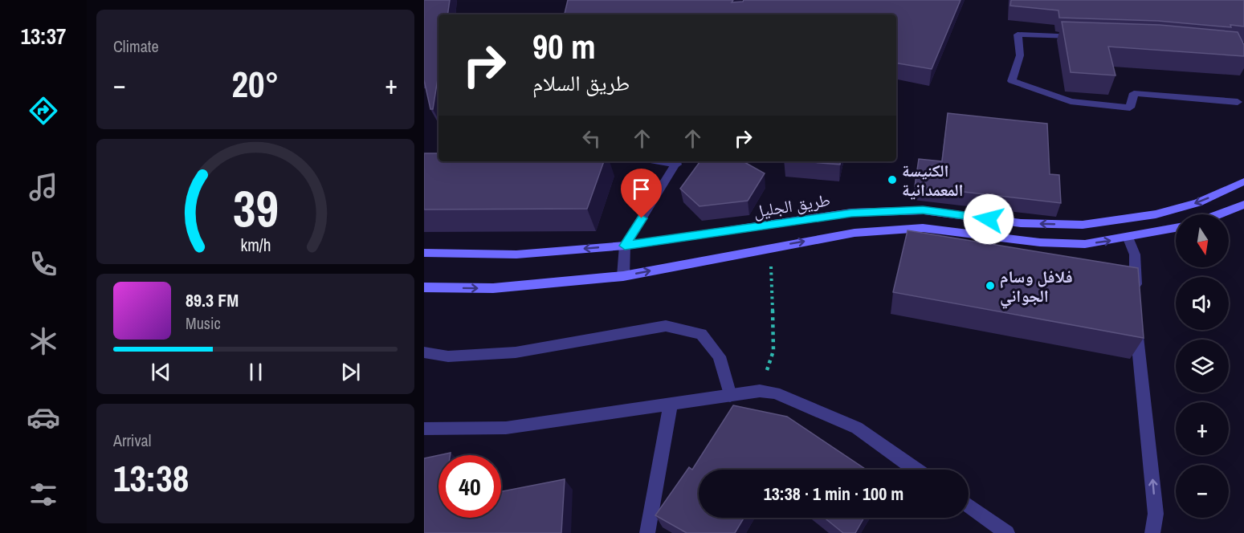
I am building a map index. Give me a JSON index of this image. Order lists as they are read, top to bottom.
{
  "streets": {
    "street": ["طريق الجليل"]
  },
  "places": ["الكنيسة المعمدانية", "فلافل وسام الجواني"],
  "north": "bottom",
  "page": {
    "tabs": "13:37",
    "tile": [
      "Climate",
      ["Arrival", "13:38"]
    ],
    "turn": ["90 m", "طريق السلام"],
    "heat": ["−", "20°", "+"],
    "map_buttons": ["+", "−"],
    "song": ["89.3 FM", "Music"],
    "limit": "40",
    "trip": "13:38 · 1 min · 100 m",
    "gauge": ["39", "km/h"]
  }
}
